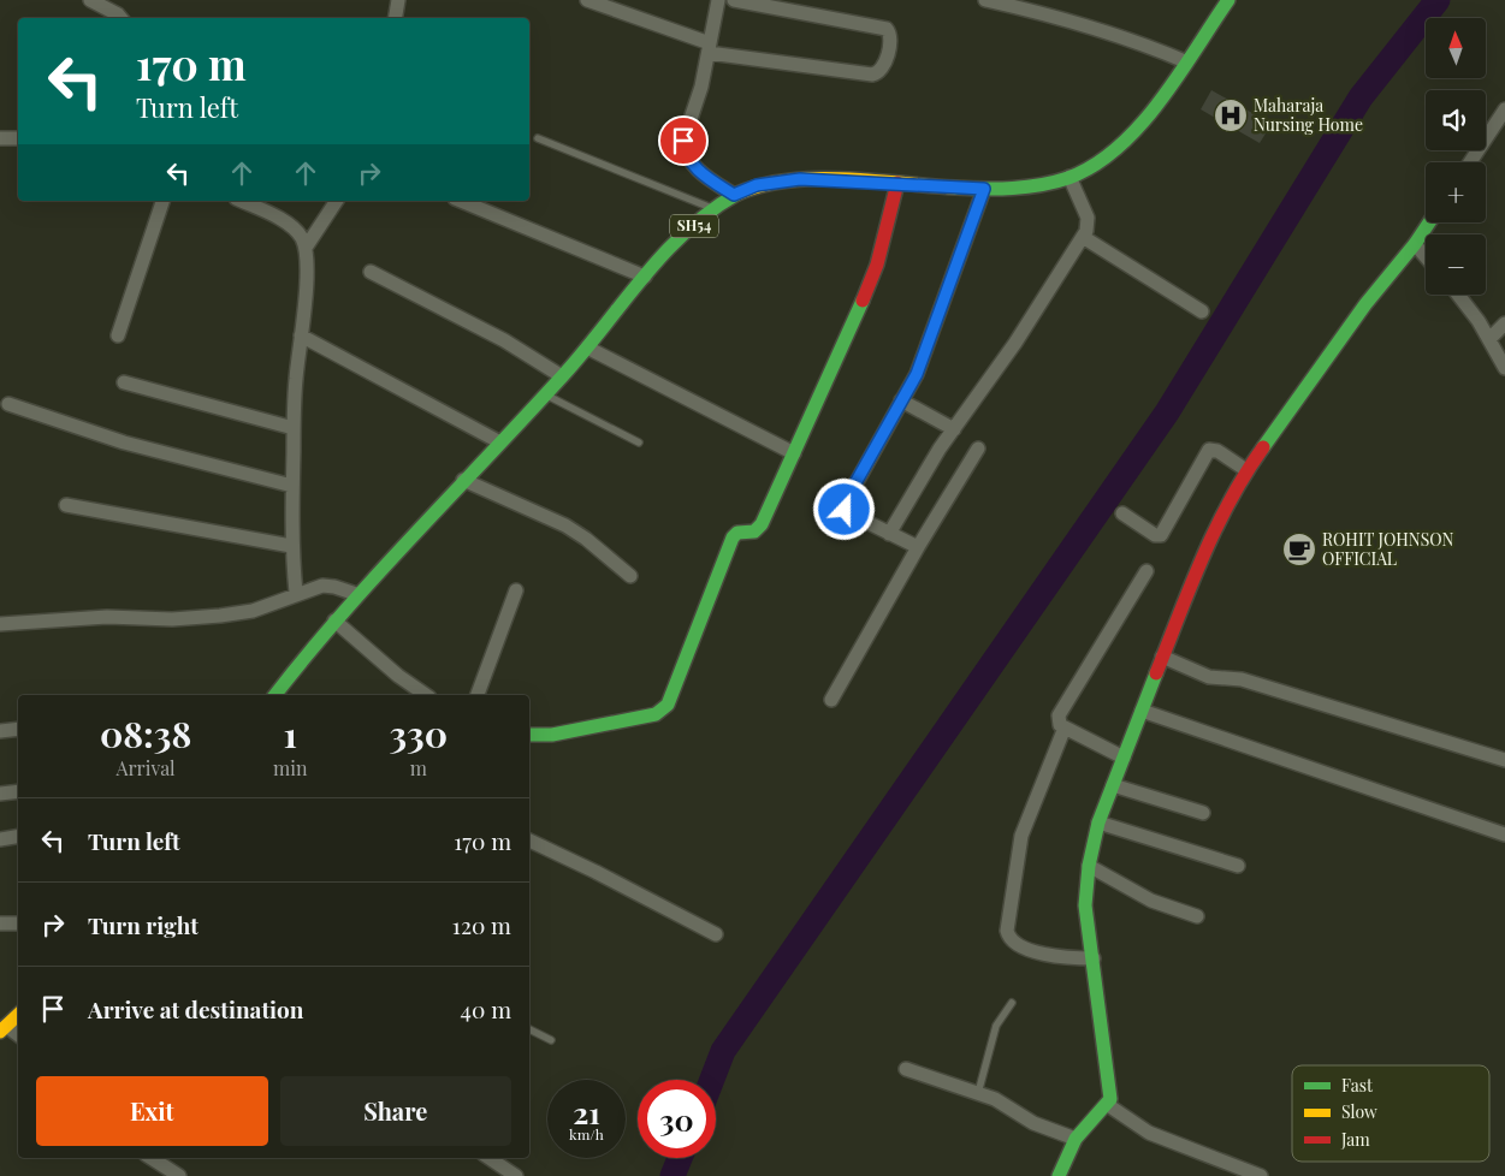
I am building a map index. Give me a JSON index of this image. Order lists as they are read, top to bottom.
{
  "streets": {
    "street": ["SH54"]
  },
  "places": {
    "hospital": ["Maharaja Nursing Home"],
    "cafe": ["ROHIT JOHNSON OFFICIAL"]
  },
  "legend": ["Fast", "Slow", "Jam"],
  "north": "top",
  "page": {
    "map_buttons": ["+", "−"],
    "turn": ["170 m", "Turn left"],
    "eta": [
      "08:38",
      "Arrival",
      "1",
      "min",
      "330",
      "m"
    ],
    "list": [
      {
        "name": "Turn left",
        "value": "170 m"
      },
      {
        "name": "Turn right",
        "value": "120 m"
      },
      {
        "name": "Arrive at destination",
        "value": "40 m"
      }
    ],
    "buttons": ["Exit", "Share"],
    "speed": "21 km/h",
    "limit": "30"
  }
}
